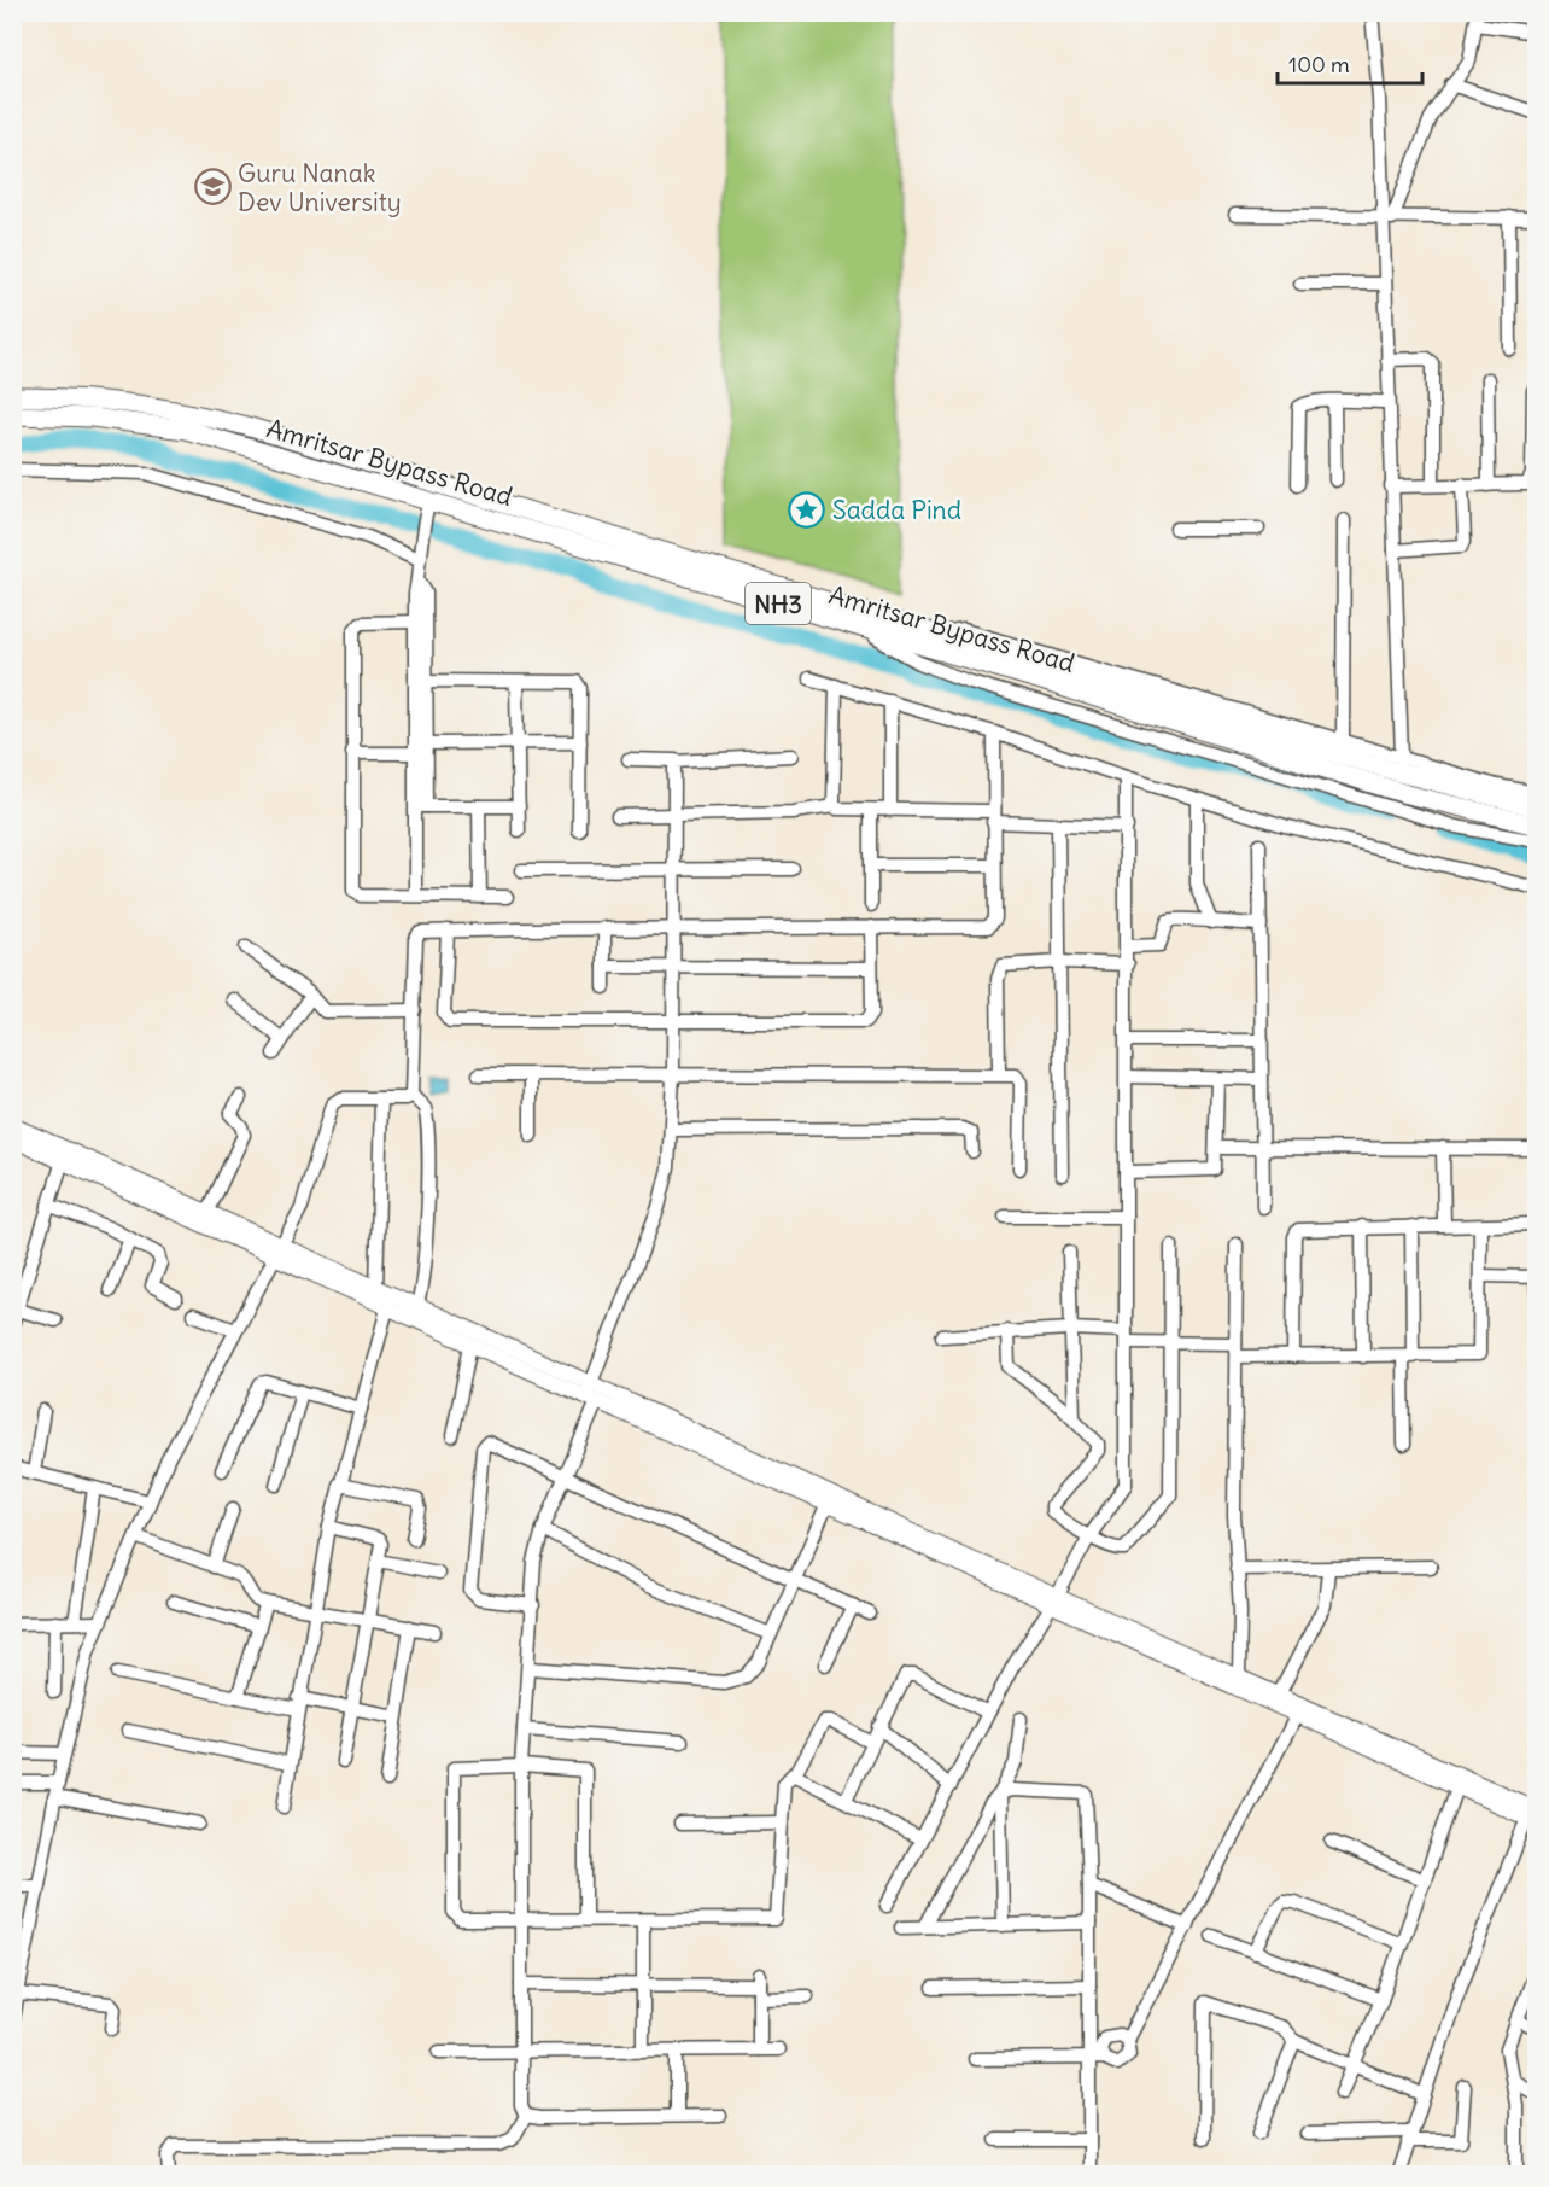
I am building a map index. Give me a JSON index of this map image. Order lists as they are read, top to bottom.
{
  "streets": {
    "highway": ["Amritsar Bypass Road", "NH3"]
  },
  "places": {
    "school or university": ["Guru Nanak Dev University"],
    "place": ["Sadda Pind"]
  },
  "scale_bar": "100 m"
}
